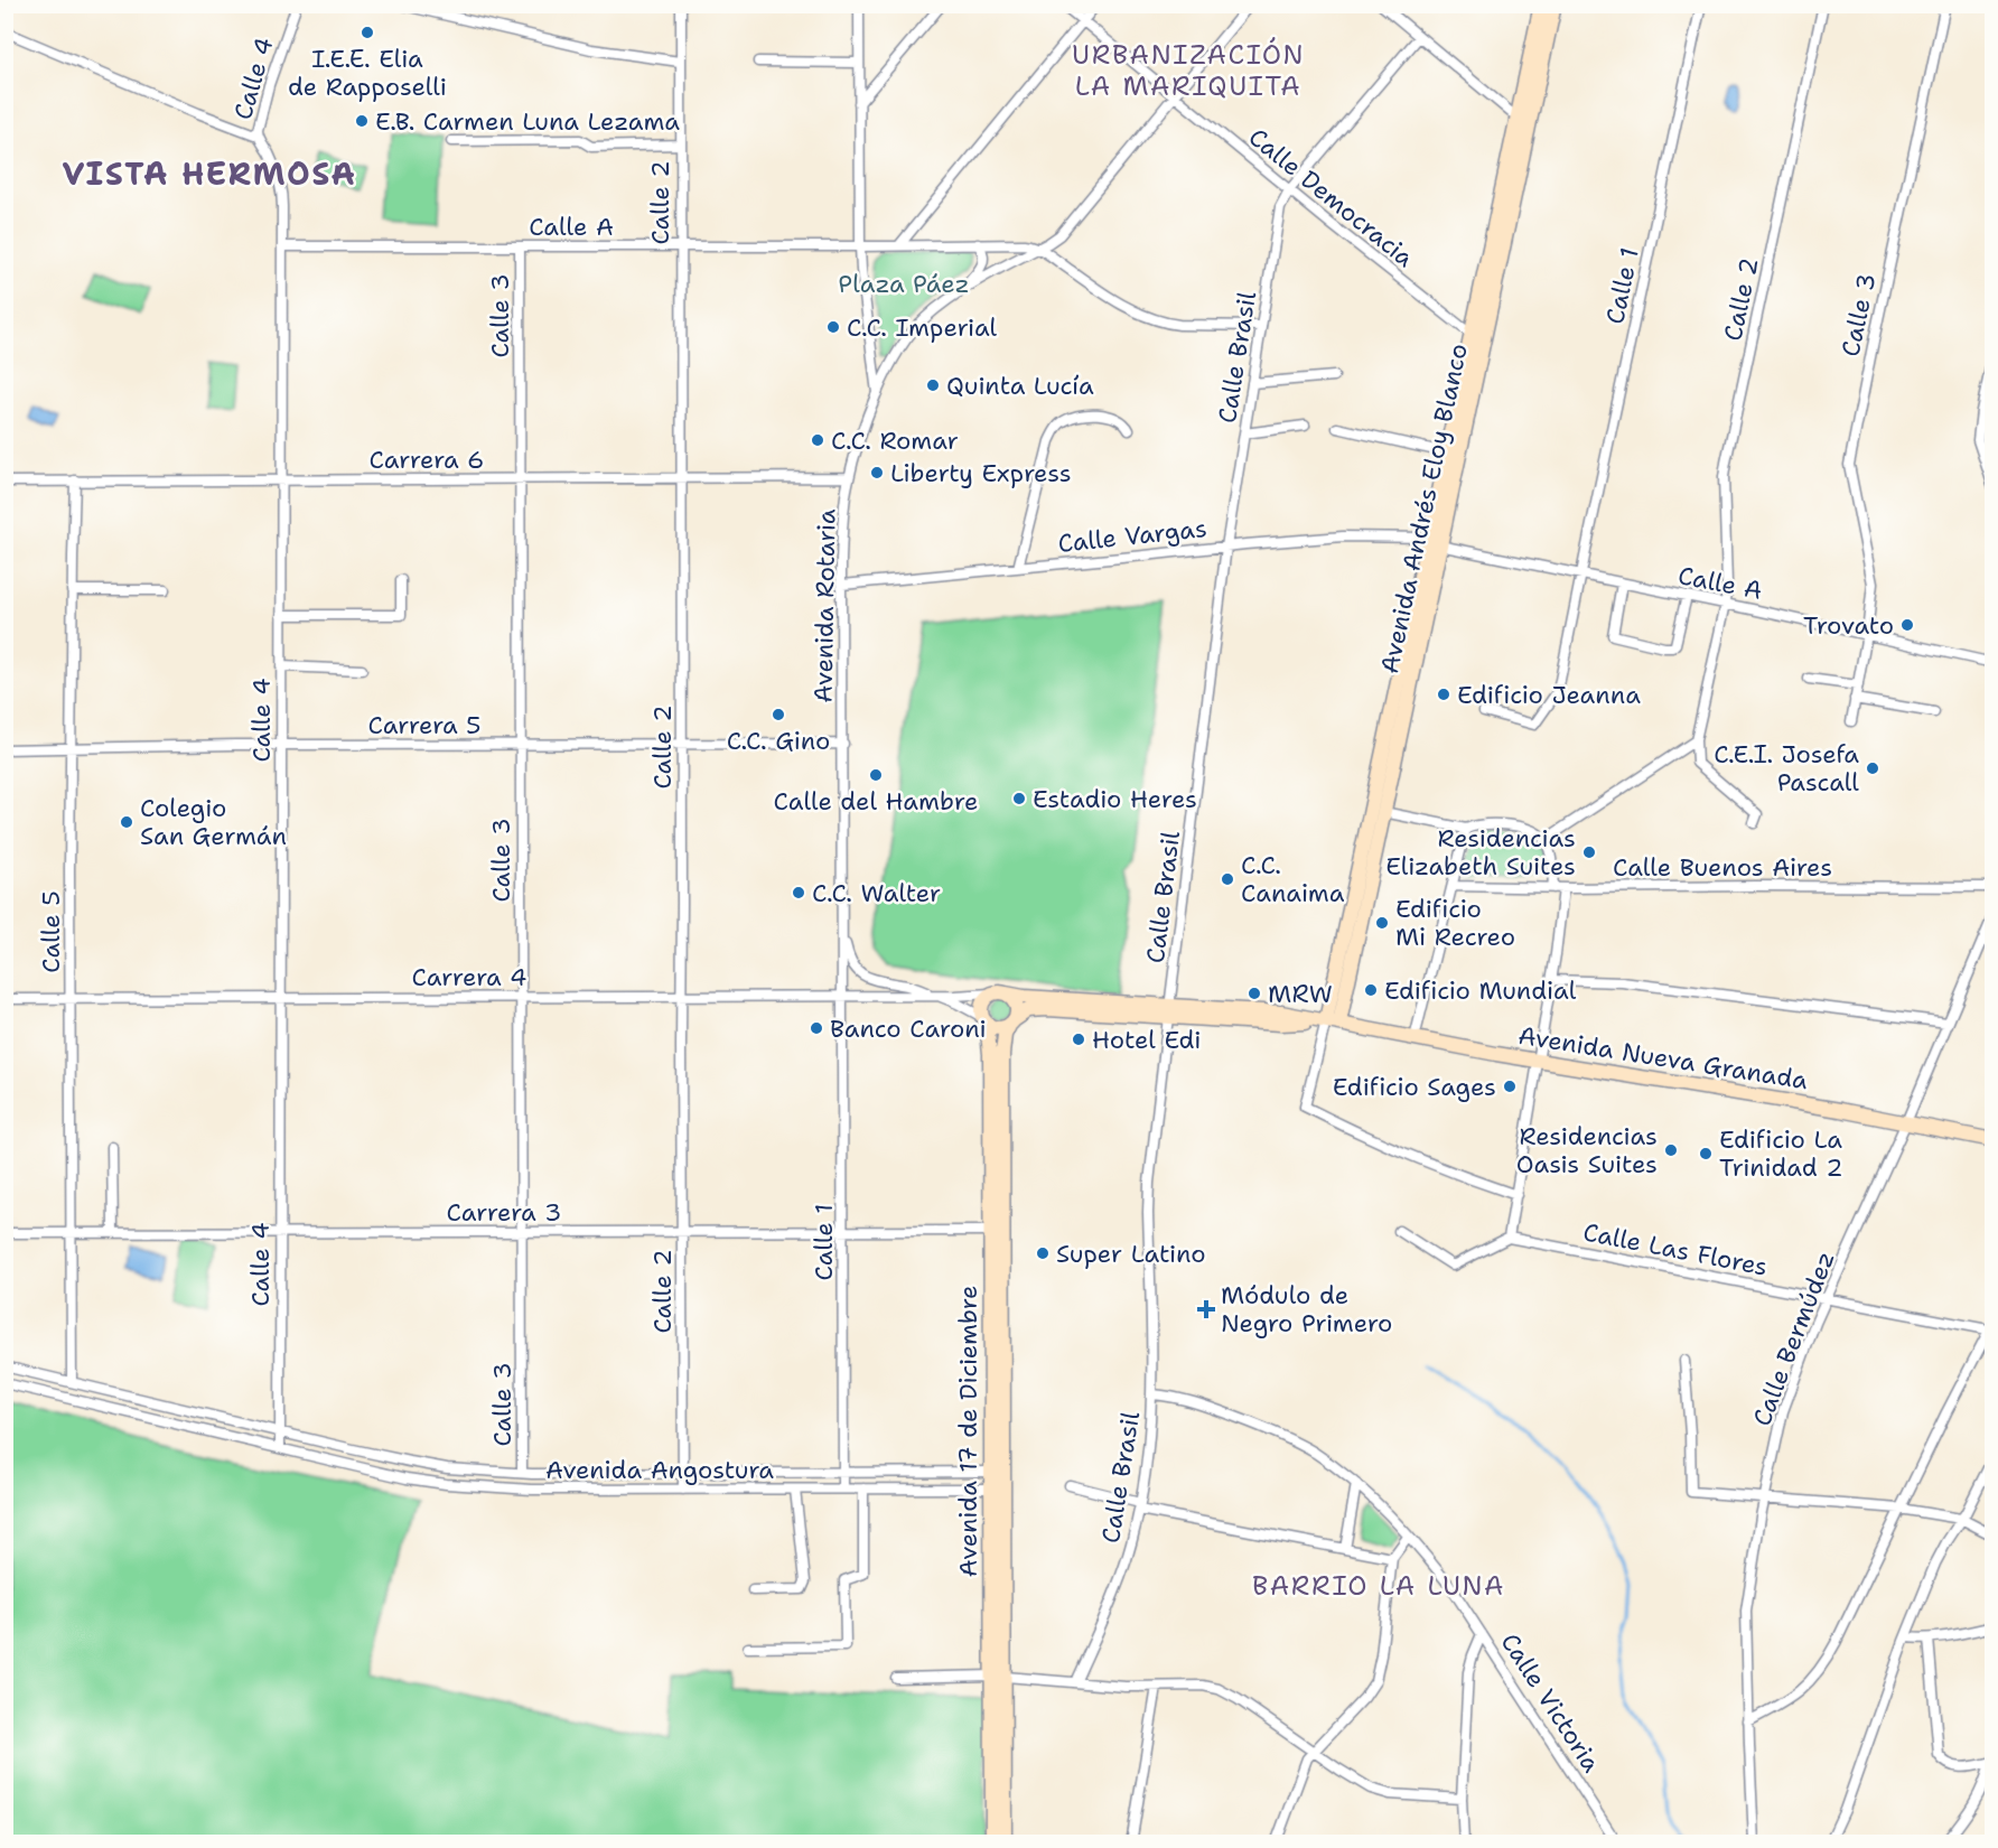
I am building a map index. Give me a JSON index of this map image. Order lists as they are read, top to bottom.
{
  "streets": {
    "street": [
      "Calle 4",
      "Calle Democracia",
      "Calle 2",
      "Calle A",
      "Calle 1",
      "Calle 3",
      "Calle Brasil",
      "Carrera 6",
      "Avenida Andrés Eloy Blanco",
      "Calle Vargas",
      "Avenida Rotaria",
      "Carrera 5",
      "Calle Buenos Aires",
      "Calle 5",
      "Carrera 4",
      "Avenida Nueva Granada",
      "Carrera 3",
      "Calle Las Flores",
      "Calle Bermúdez",
      "Avenida 17 de Diciembre",
      "Avenida Angostura",
      "Calle Victoria"
    ]
  },
  "crossings": [
    ["Calle 4", "Calle A"],
    ["Calle 4", "Carrera 6"],
    ["Calle 4", "Carrera 5"],
    ["Calle 4", "Carrera 4"],
    ["Calle 4", "Carrera 3"],
    ["Calle 4", "Avenida Angostura"],
    ["Calle Democracia", "Calle Brasil"],
    ["Calle Democracia", "Avenida Andrés Eloy Blanco"],
    ["Calle 2", "Calle A"],
    ["Calle 2", "Carrera 6"],
    ["Calle 2", "Carrera 5"],
    ["Calle 2", "Carrera 4"],
    ["Calle 2", "Carrera 3"],
    ["Calle 2", "Avenida Angostura"],
    ["Calle A", "Calle 1"],
    ["Calle A", "Calle 3"],
    ["Calle A", "Avenida Andrés Eloy Blanco"],
    ["Calle A", "Calle Vargas"],
    ["Calle A", "Avenida Rotaria"],
    ["Calle 1", "Avenida Rotaria"],
    ["Calle 1", "Carrera 4"],
    ["Calle 1", "Carrera 3"],
    ["Calle 1", "Avenida Angostura"],
    ["Calle 3", "Carrera 6"],
    ["Calle 3", "Carrera 5"],
    ["Calle 3", "Carrera 4"],
    ["Calle 3", "Carrera 3"],
    ["Calle 3", "Avenida Angostura"],
    ["Calle Brasil", "Calle Vargas"],
    ["Calle Brasil", "Avenida Nueva Granada"],
    ["Calle Brasil", "Calle Victoria"],
    ["Carrera 6", "Avenida Rotaria"],
    ["Carrera 6", "Calle 5"],
    ["Avenida Andrés Eloy Blanco", "Calle Vargas"],
    ["Avenida Andrés Eloy Blanco", "Avenida Nueva Granada"],
    ["Calle Vargas", "Avenida Rotaria"],
    ["Avenida Rotaria", "Carrera 5"],
    ["Avenida Rotaria", "Carrera 4"],
    ["Carrera 5", "Calle 5"],
    ["Calle 5", "Carrera 4"],
    ["Calle 5", "Carrera 3"],
    ["Calle 5", "Avenida Angostura"],
    ["Carrera 4", "Avenida Nueva Granada"],
    ["Carrera 4", "Avenida 17 de Diciembre"],
    ["Avenida Nueva Granada", "Calle Bermúdez"],
    ["Avenida Nueva Granada", "Avenida 17 de Diciembre"],
    ["Carrera 3", "Avenida 17 de Diciembre"],
    ["Calle Las Flores", "Calle Bermúdez"],
    ["Avenida 17 de Diciembre", "Avenida Angostura"]
  ],
  "districts": ["URBANIZACIÓN LA MARIQUITA", "VISTA HERMOSA", "BARRIO LA LUNA"],
  "parks": ["Plaza Páez"],
  "places": {
    "other": [
      "I.E.E. Elia de Rapposelli",
      "E.B. Carmen Luna Lezama",
      "C.C. Imperial",
      "Quinta Lucía",
      "C.C. Romar",
      "Liberty Express",
      "Trovato",
      "Edificio Jeanna",
      "C.C. Gino",
      "C.E.I. Josefa Pascall",
      "Calle del Hambre",
      "Estadio Heres",
      "Colegio San Germán",
      "Residencias Elizabeth Suites",
      "C.C. Canaima",
      "C.C. Walter",
      "Edificio Mi Recreo",
      "Edificio Mundial",
      "MRW",
      "Banco Caroni",
      "Hotel Edi",
      "Edificio Sages",
      "Residencias Oasis Suites",
      "Edificio La Trinidad 2",
      "Super Latino"
    ],
    "health": ["Módulo de Negro Primero"]
  }
}
